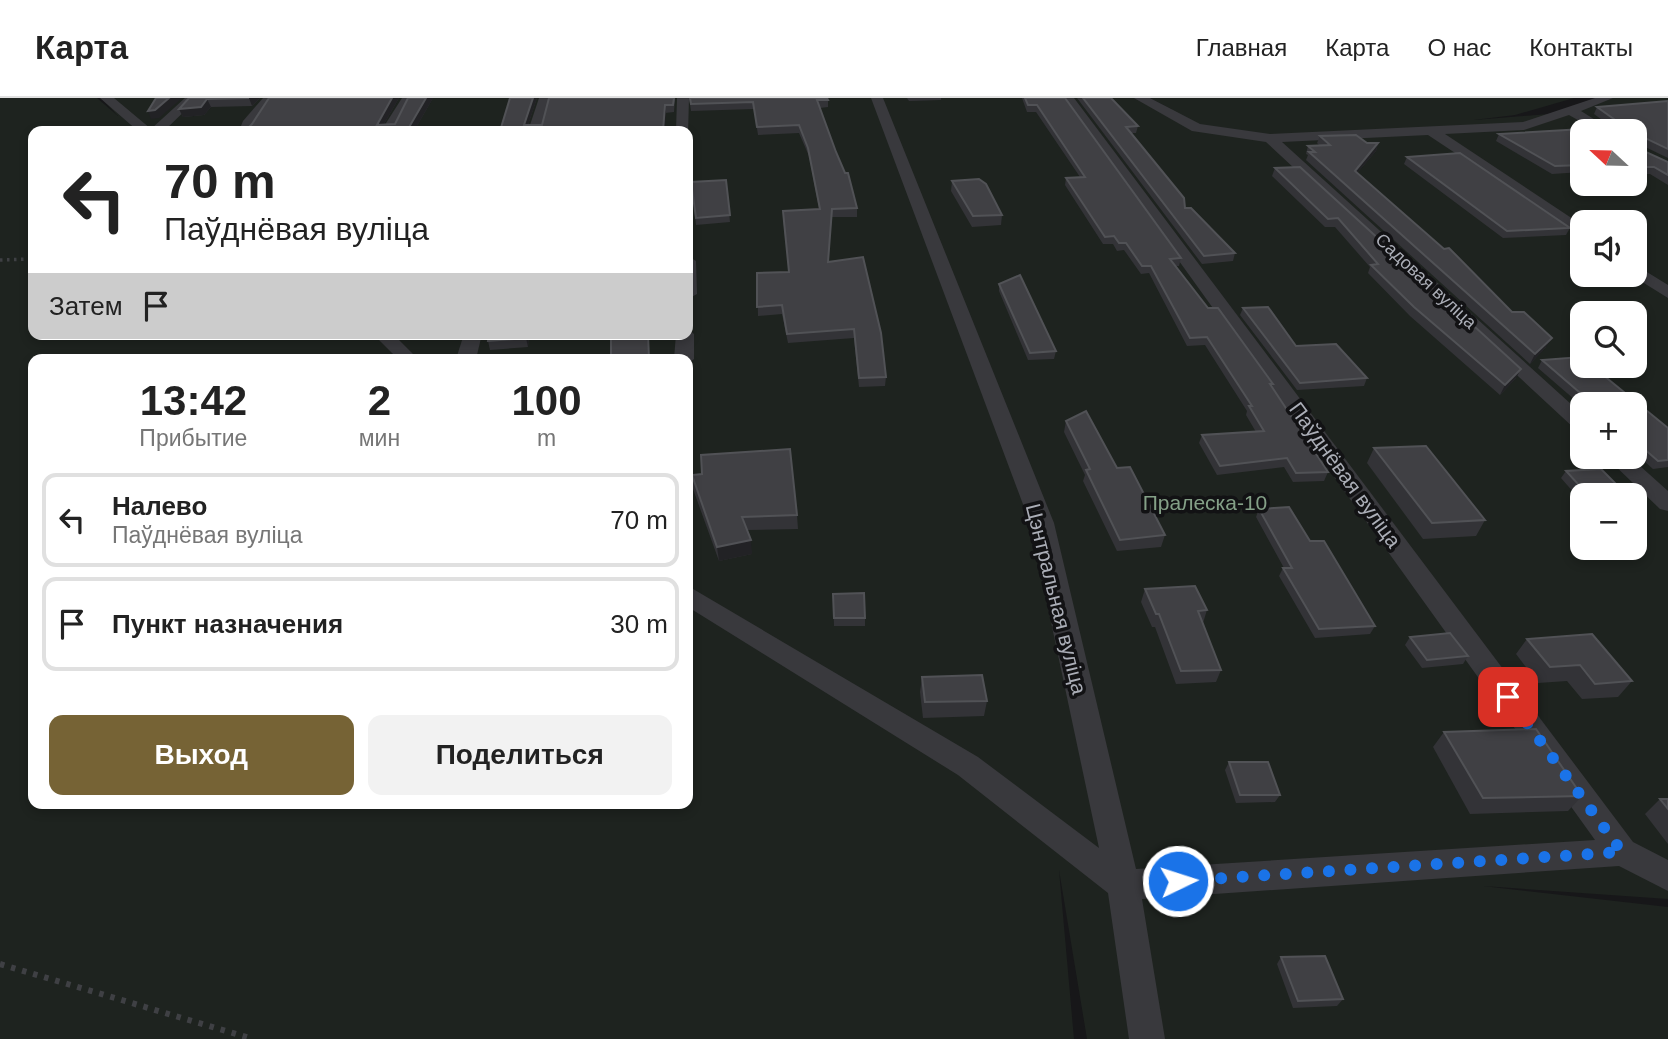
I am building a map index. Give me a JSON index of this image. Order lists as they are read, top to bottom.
{
  "streets": {
    "street": ["Садовая вуліца", "Паўднёвая вуліца", "Цэнтральная вуліца"]
  },
  "parks": ["Пралеска-10"],
  "north": "left",
  "page": {
    "header": "Карта",
    "nav": [
      "Главная",
      "Карта",
      "О нас",
      "Контакты"
    ],
    "map_buttons": ["+", "−"],
    "turn": ["70 m", "Паўднёвая вуліца"],
    "then": "Затем",
    "eta": [
      "13:42",
      "Прибытие",
      "2",
      "мин",
      "100",
      "m"
    ],
    "list": [
      {
        "name": "Налево",
        "note": "Паўднёвая вуліца",
        "value": "70 m"
      },
      {
        "name": "Пункт назначения",
        "value": "30 m"
      }
    ],
    "buttons": ["Выход", "Поделиться"]
  }
}
